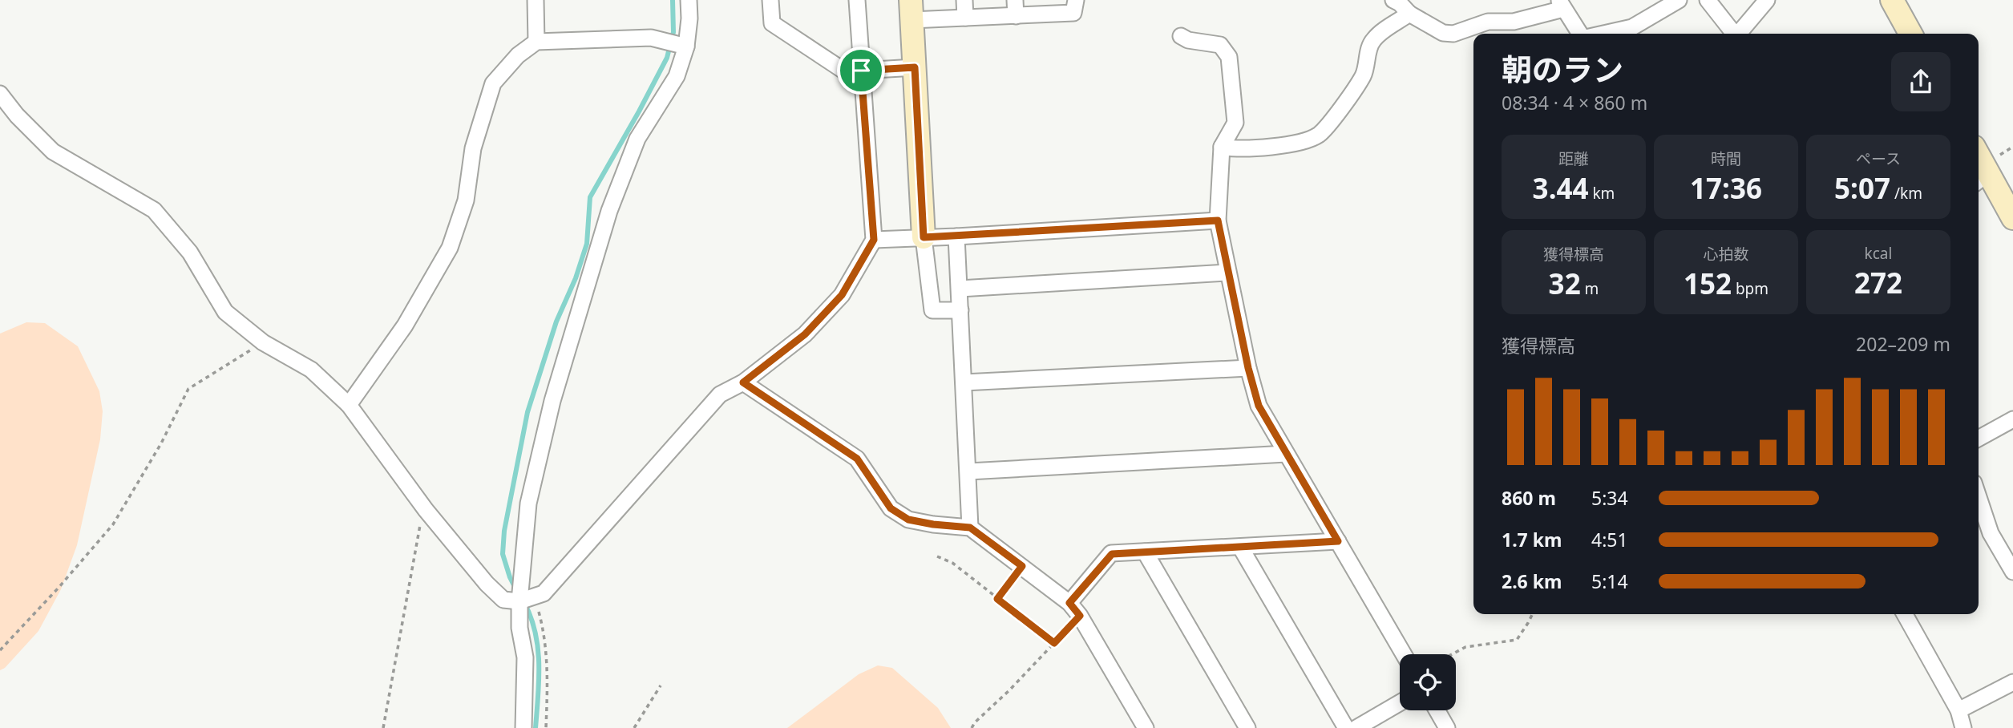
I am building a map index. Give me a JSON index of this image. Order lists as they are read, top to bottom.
{
  "page": {
    "heading": ["朝のラン", "08:34 · 4 × 860 m"],
    "stats": [
      ["距離", "3.44 km"],
      ["時間", "17:36"],
      ["ペース", "5:07 /km"],
      ["獲得標高", "32 m"],
      ["心拍数", "152 bpm"],
      ["kcal", "272"]
    ],
    "chart": ["獲得標高", "202–209 m"],
    "list": [
      {
        "name": "860 m",
        "note": "5:34"
      },
      {
        "name": "1.7 km",
        "note": "4:51"
      },
      {
        "name": "2.6 km",
        "note": "5:14"
      }
    ]
  }
}
